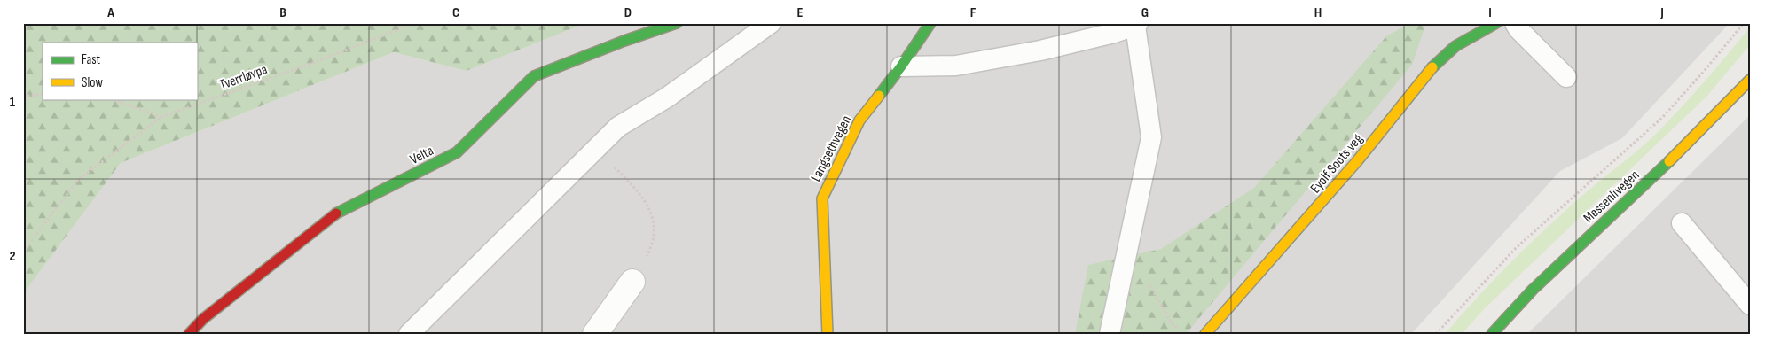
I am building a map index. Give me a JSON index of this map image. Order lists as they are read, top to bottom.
{
  "streets": {
    "street": [
      "Langsethvegen",
      "Velta",
      "Eyolf Soots veg",
      "Messenlivegen"
    ],
    "path": ["Tverrløypa"]
  },
  "legend": ["Fast", "Slow"],
  "grid": {
    "columns": [
      "A",
      "B",
      "C",
      "D",
      "E",
      "F",
      "G",
      "H",
      "I",
      "J"
    ],
    "rows": ["1", "2"]
  }
}
